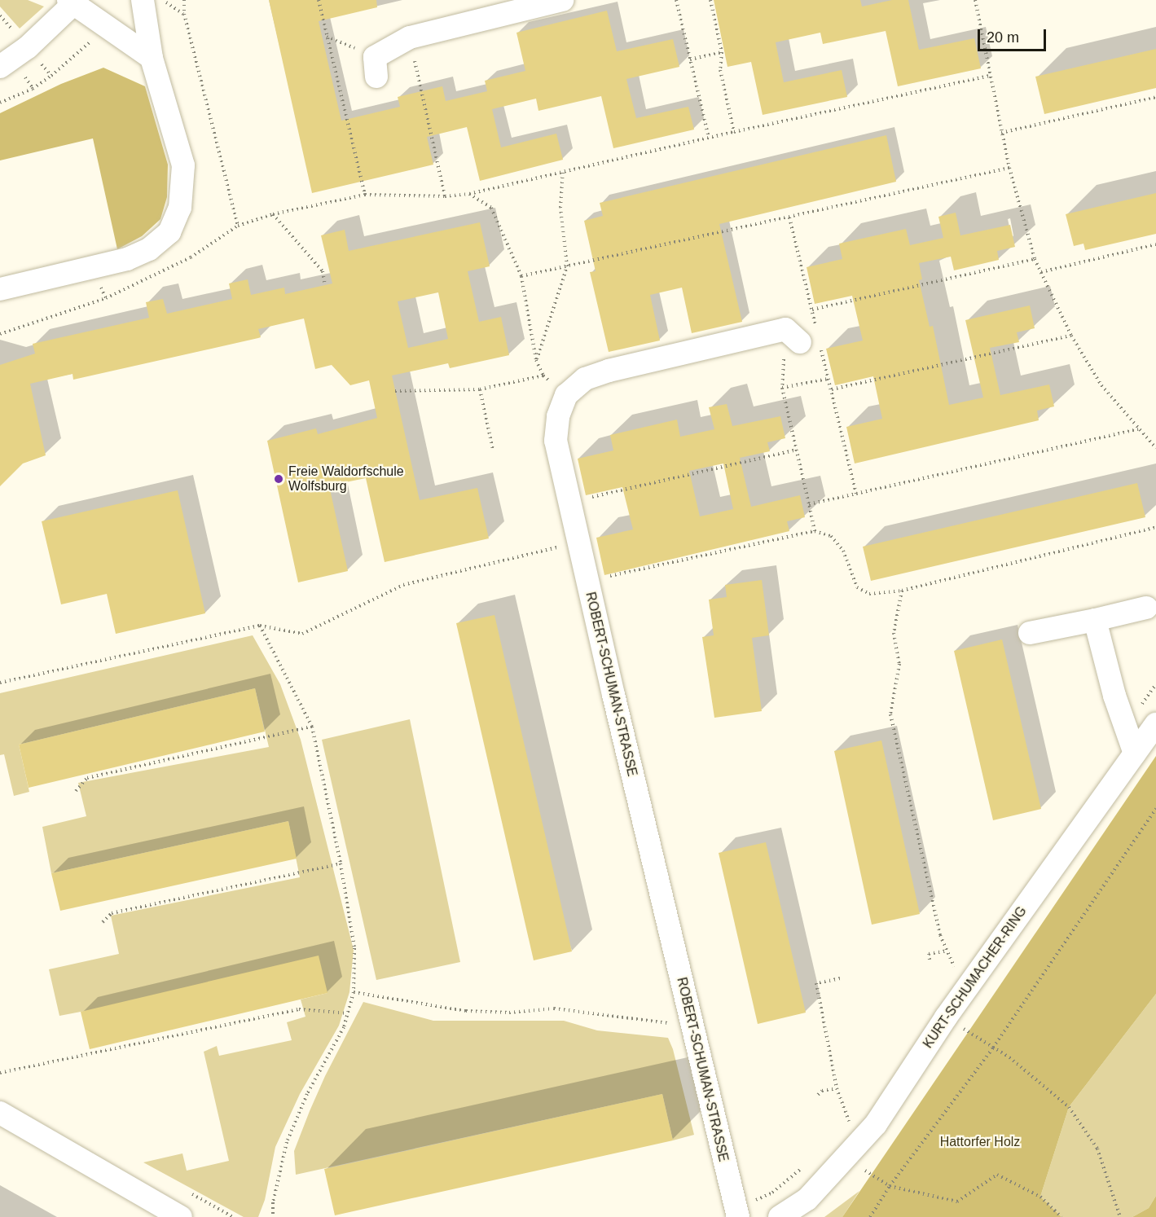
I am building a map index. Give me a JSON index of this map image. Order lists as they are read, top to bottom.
{
  "streets": {
    "street": ["ROBERT-SCHUMAN-STRASSE", "KURT-SCHUMACHER-RING"]
  },
  "parks": ["Hattorfer Holz"],
  "places": ["Freie Waldorfschule Wolfsburg"],
  "scale_bar": "20 m"
}
